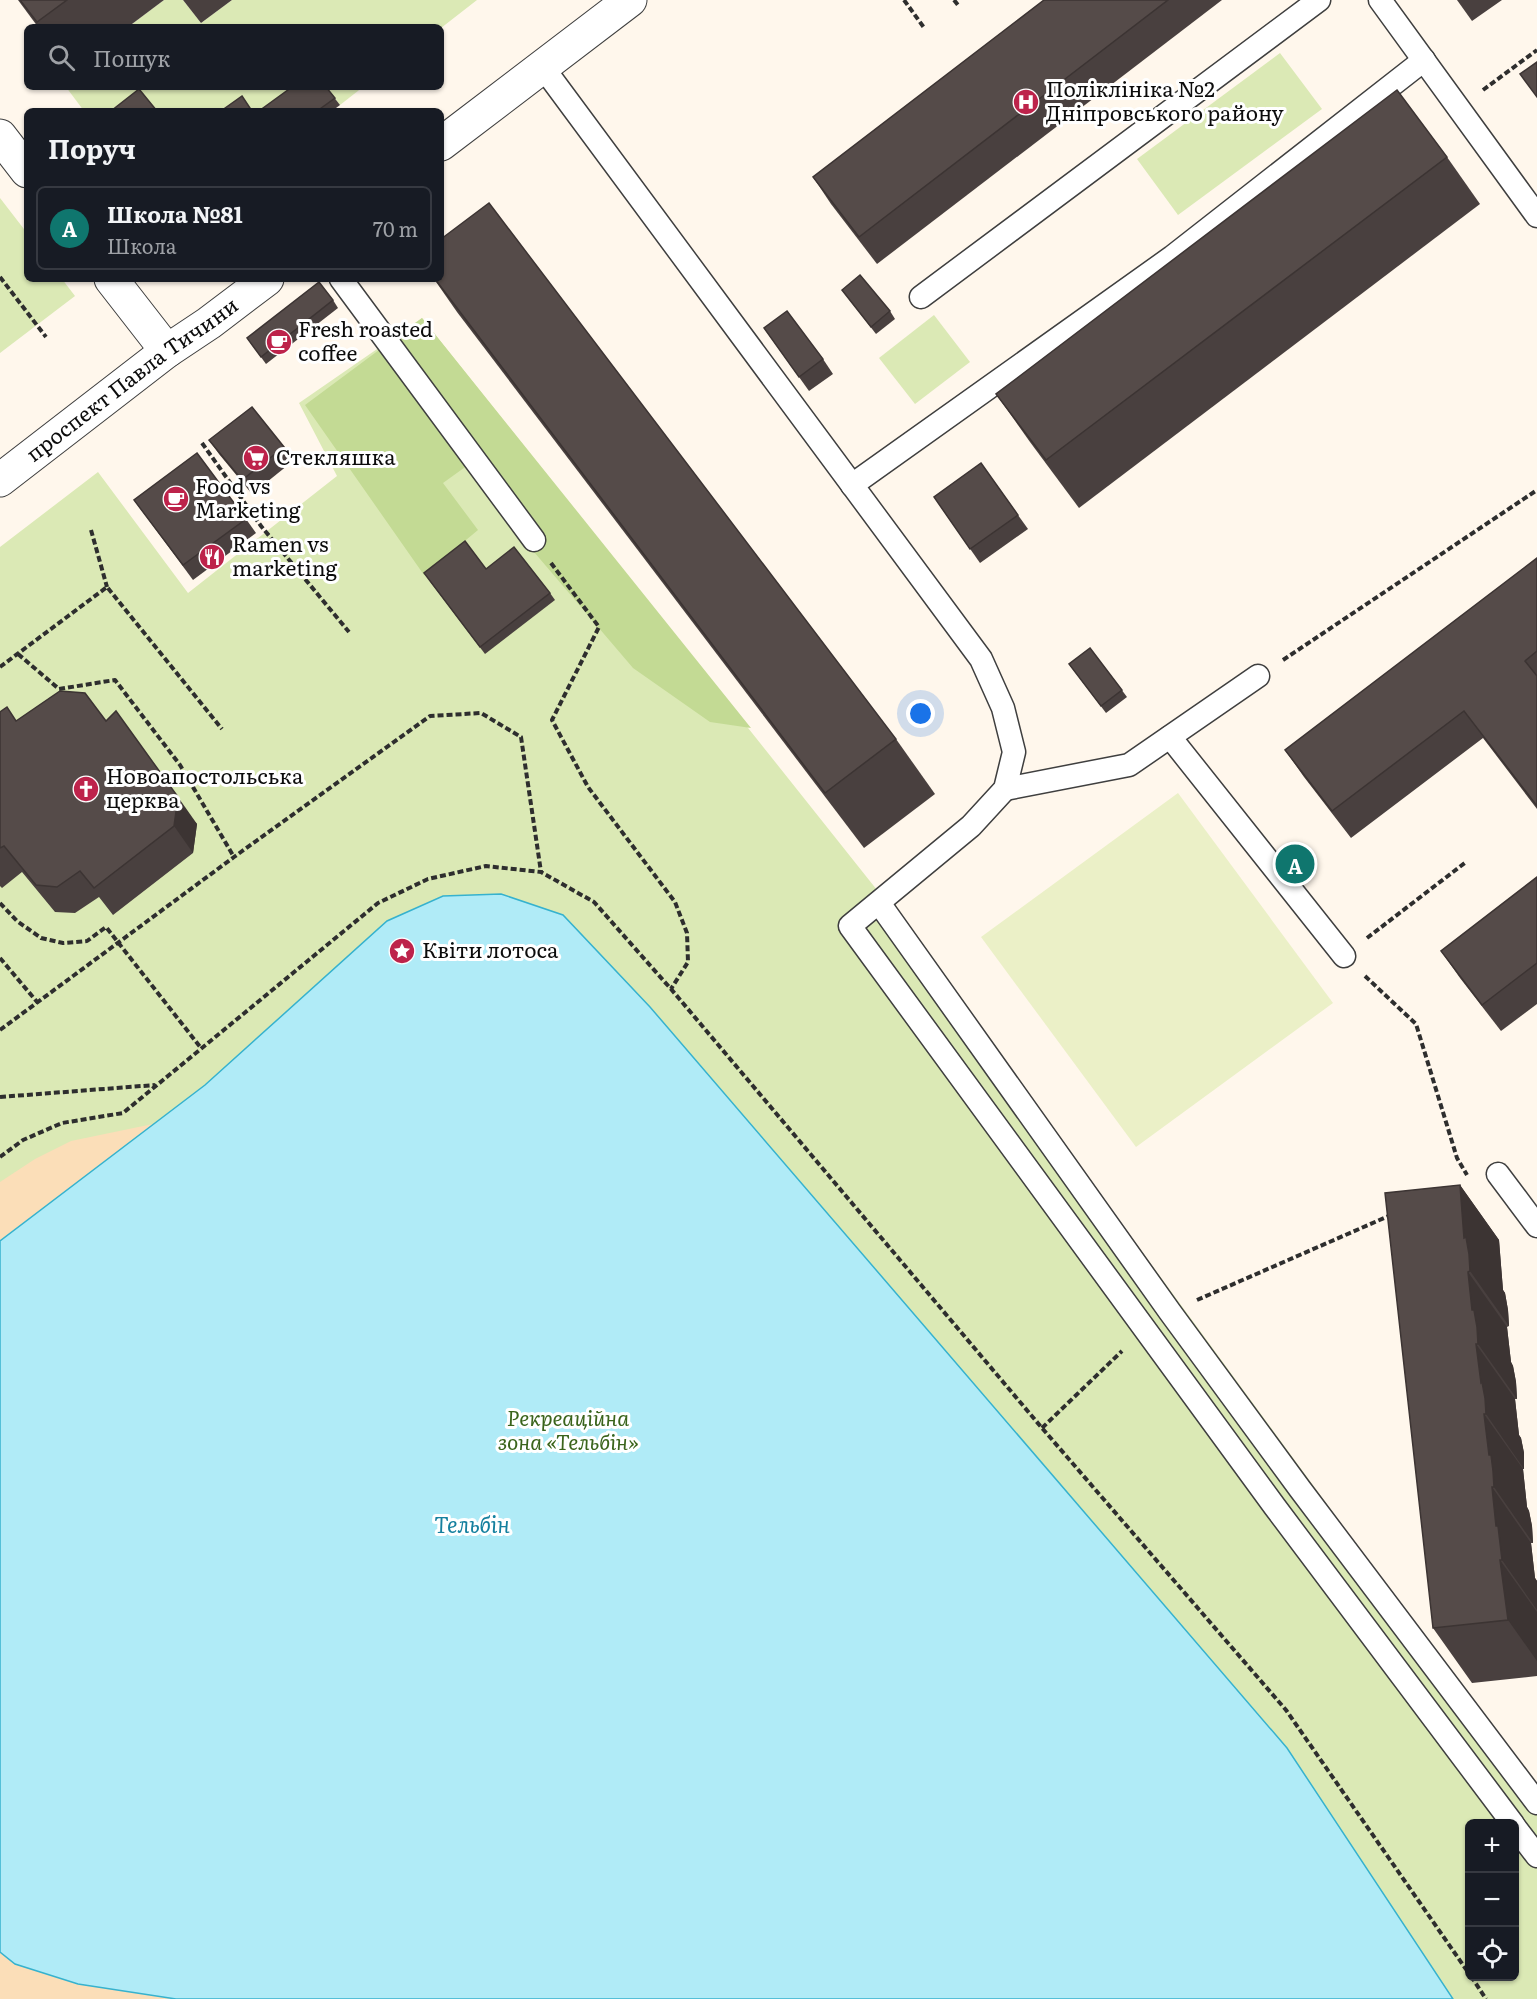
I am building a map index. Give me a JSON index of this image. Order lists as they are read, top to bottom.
{
  "streets": {
    "street": ["проспект Павла Тичини"]
  },
  "water": ["Тельбін"],
  "parks": ["Рекреаційна зона «Тельбін»"],
  "places": {
    "hospital": ["Поліклініка №2 Дніпровського району"],
    "cafe": ["Fresh roasted coffee", "Food vs Marketing"],
    "supermarket": ["Стекляшка"],
    "restaurant": ["Ramen vs marketing"],
    "church": ["Новоапостольська церква"],
    "place": ["Квіти лотоса"]
  },
  "page": {
    "search": "Пошук",
    "heading": "Поруч",
    "list": [
      {
        "mark": "A",
        "name": "Школа №81",
        "note": "Школа",
        "value": "70 m"
      }
    ],
    "pins": "A",
    "map_buttons": ["+", "−"]
  }
}
